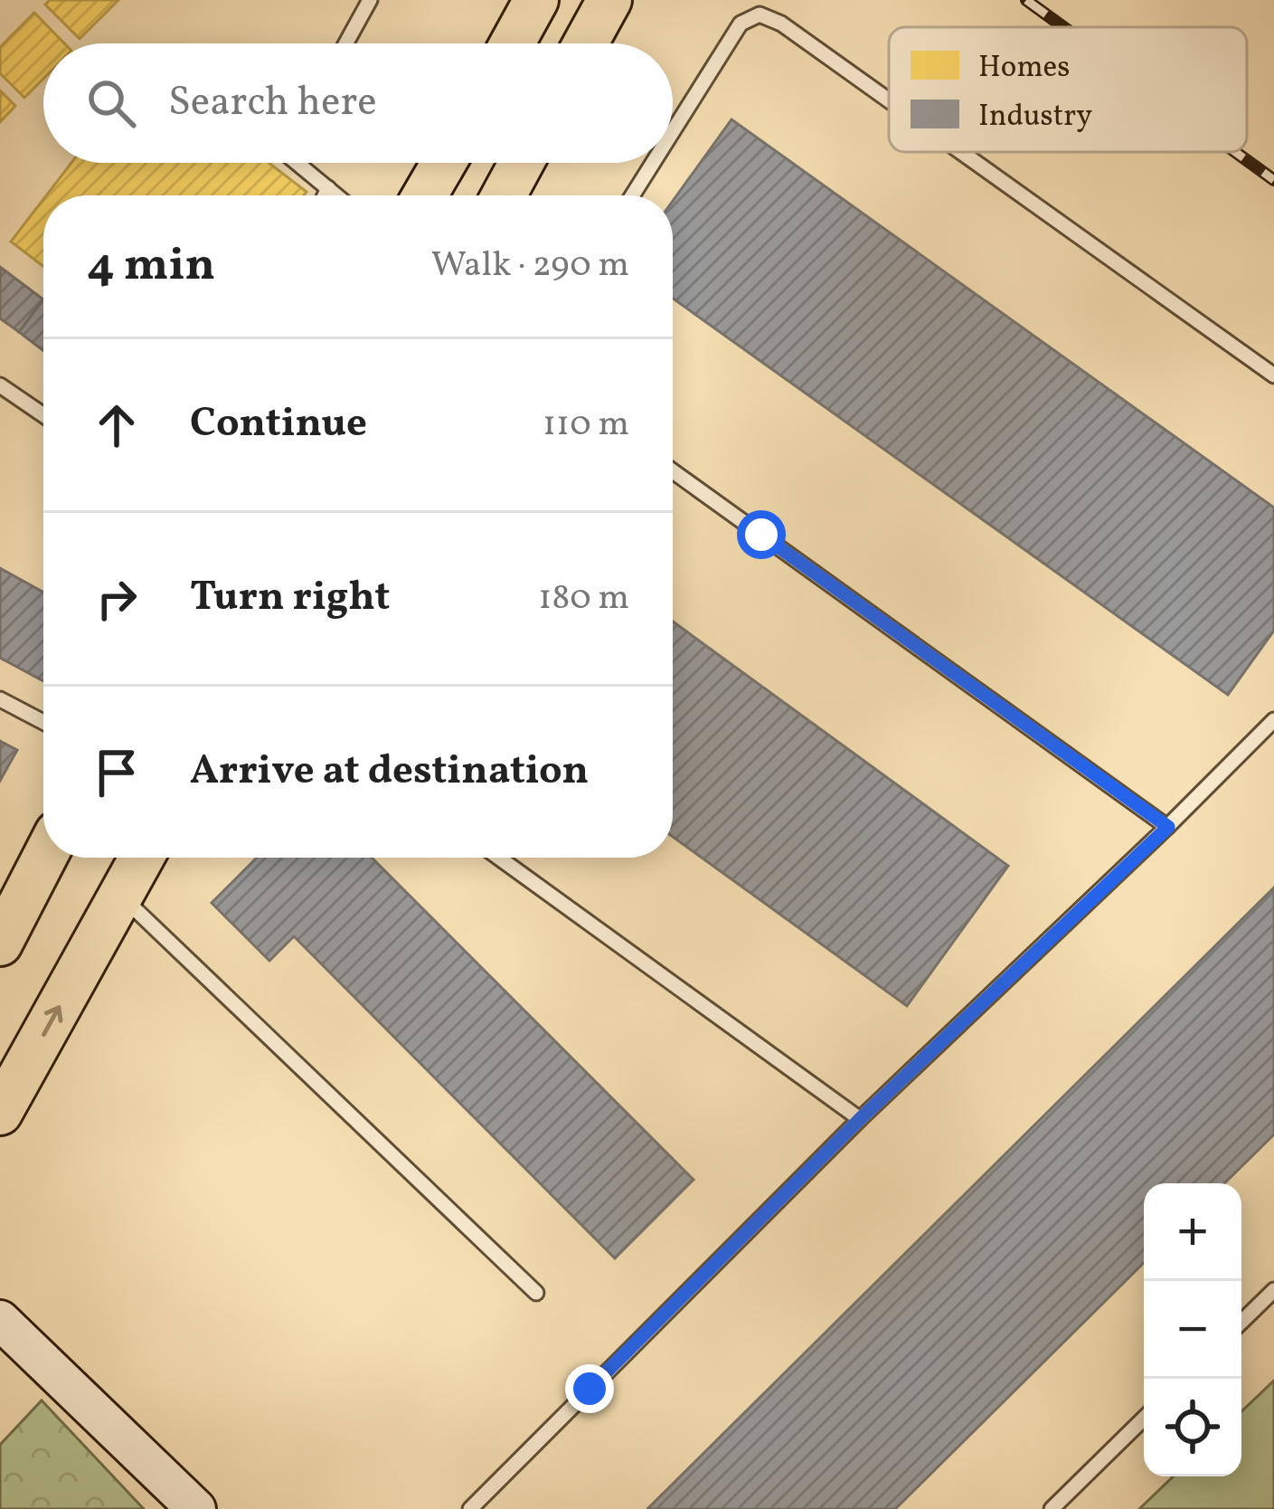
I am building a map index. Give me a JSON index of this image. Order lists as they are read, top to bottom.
{
  "legend": ["Homes", "Industry"],
  "page": {
    "search": "Search here",
    "heading": ["4 min", "Walk · 290 m"],
    "list": [
      ["Continue", "110 m"],
      ["Turn right", "180 m"],
      "Arrive at destination"
    ],
    "map_buttons": ["+", "−"]
  }
}
